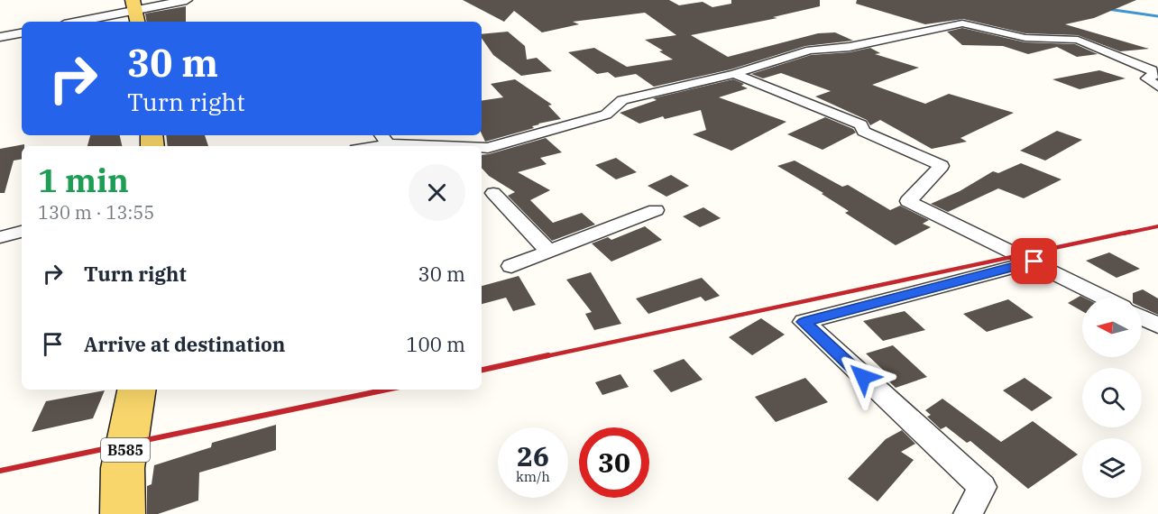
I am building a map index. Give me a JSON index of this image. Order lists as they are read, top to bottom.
{
  "streets": {
    "main road": ["B585"]
  },
  "north": "left",
  "page": {
    "turn": ["30 m", "Turn right"],
    "heading": ["1 min", "130 m · 13:55"],
    "list": [
      {
        "name": "Turn right",
        "value": "30 m"
      },
      {
        "name": "Arrive at destination",
        "value": "100 m"
      }
    ],
    "speed": "26 km/h",
    "limit": "30"
  }
}
